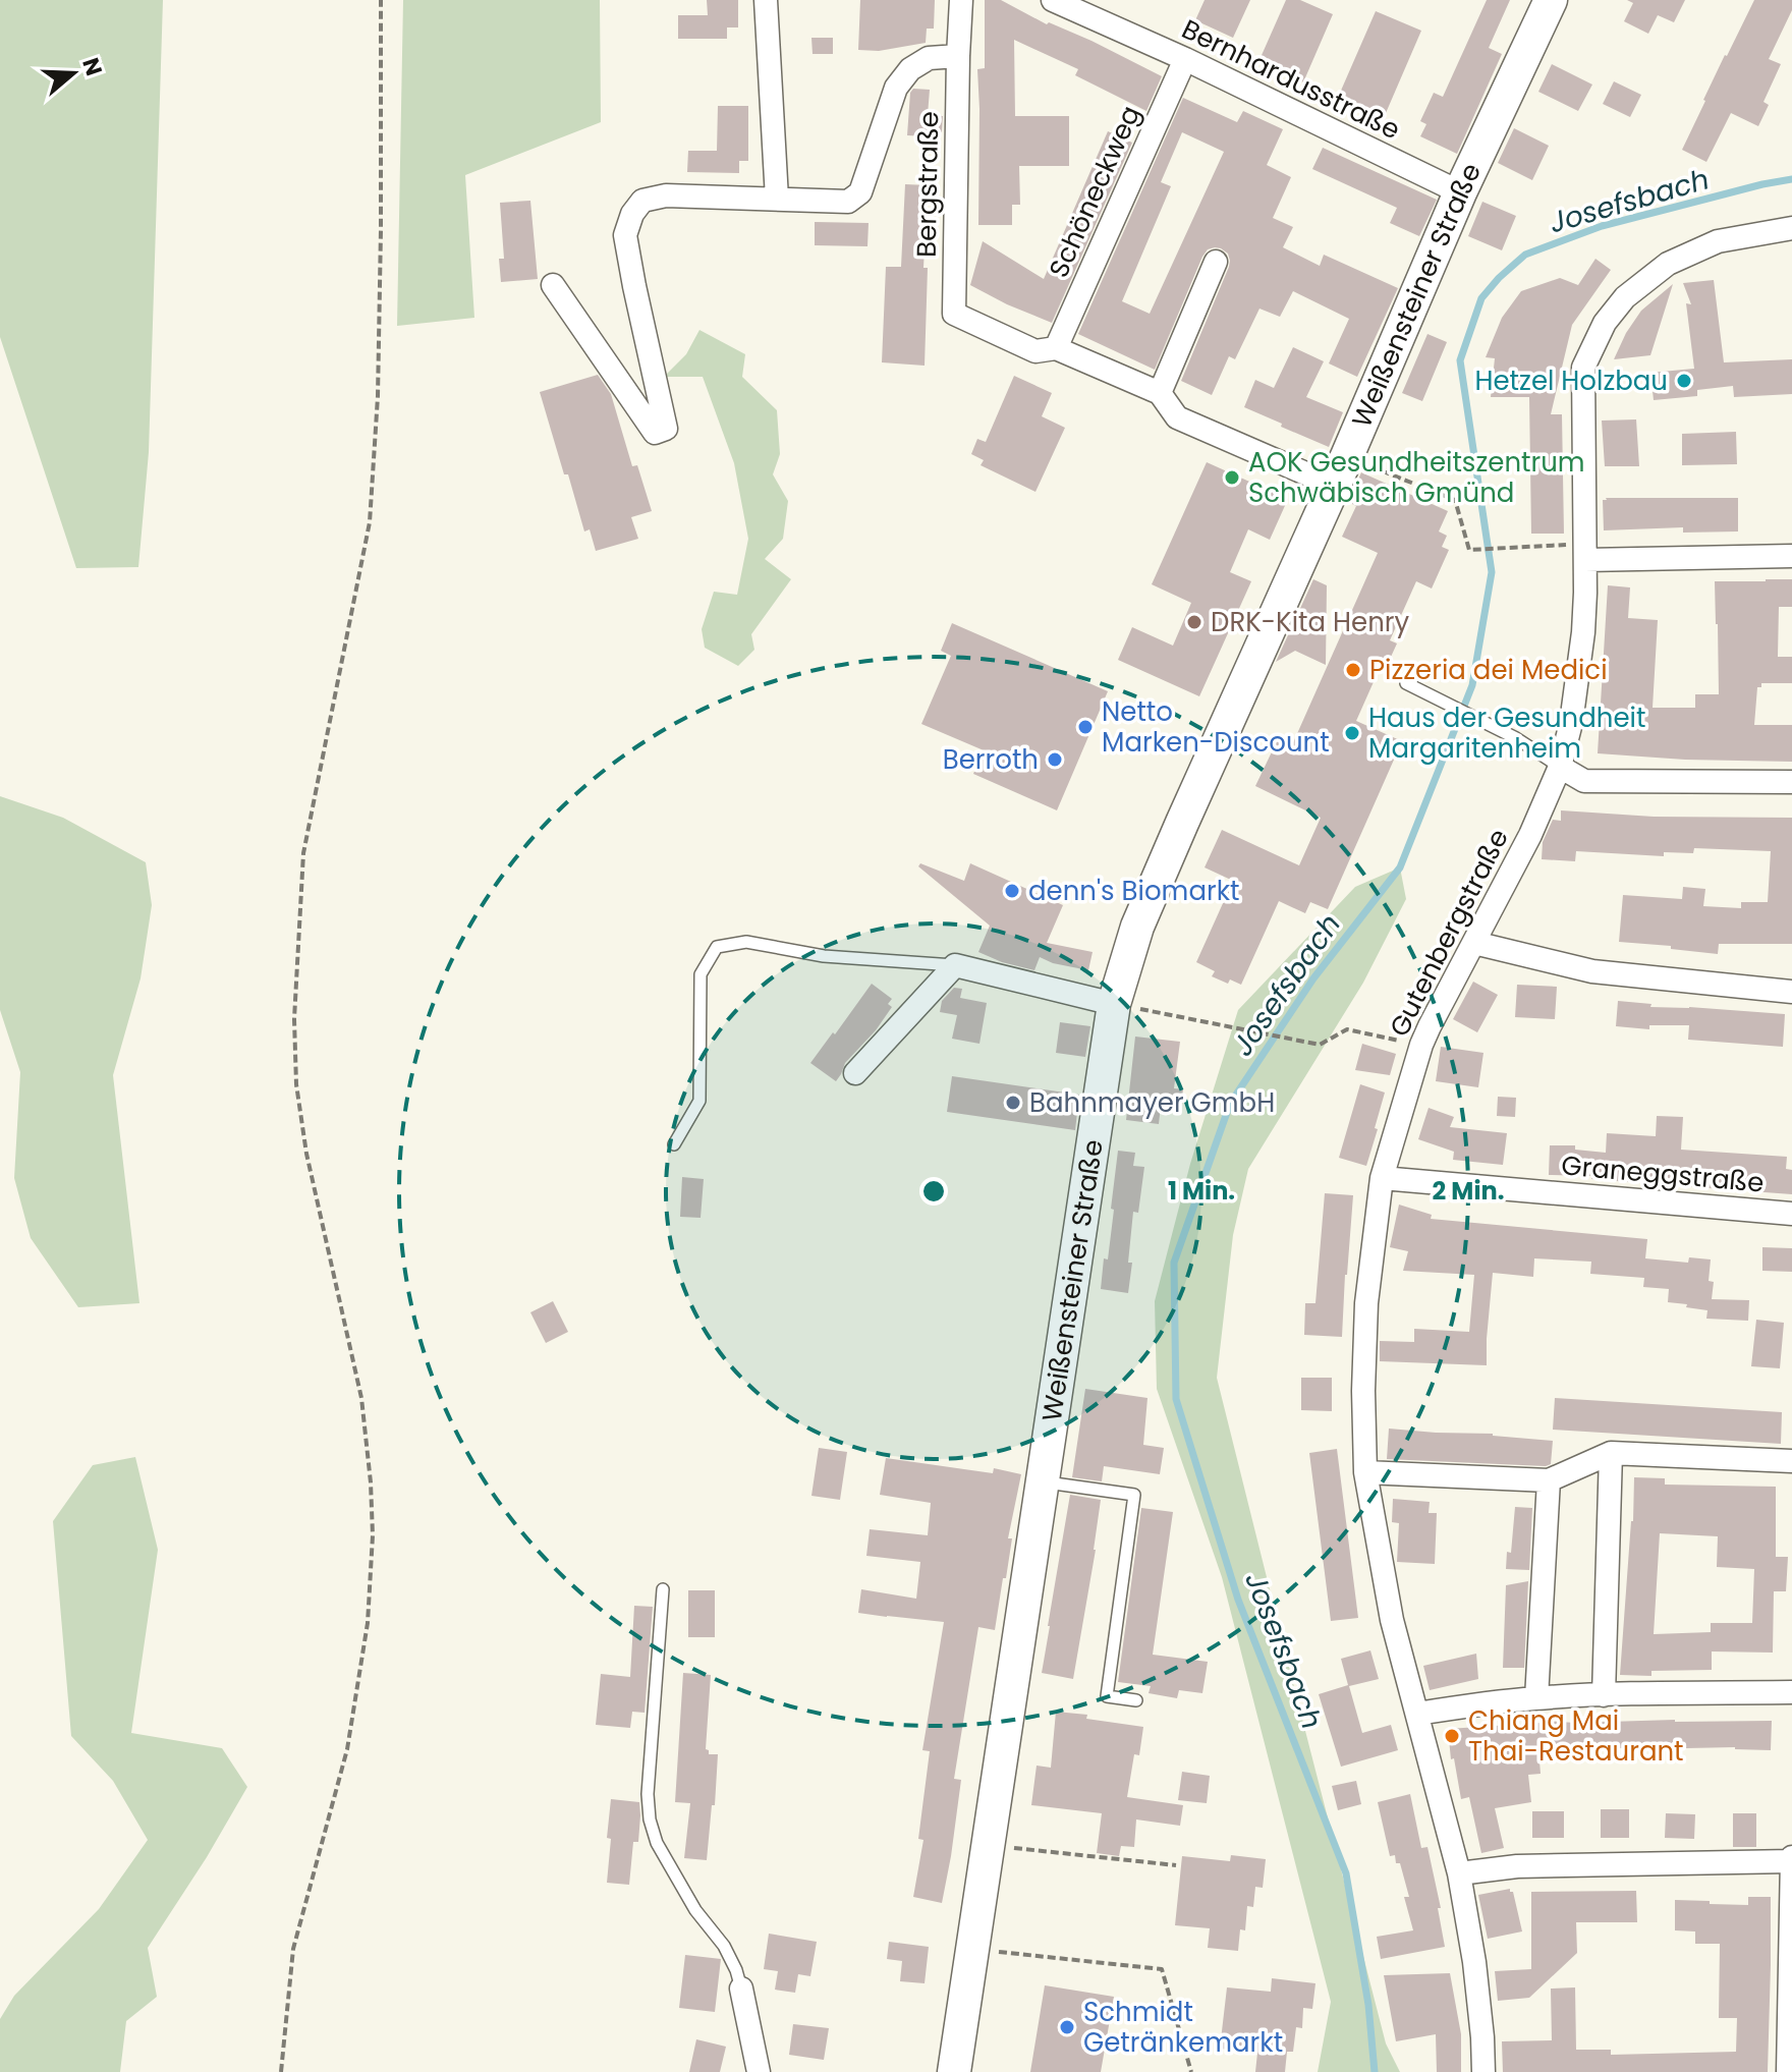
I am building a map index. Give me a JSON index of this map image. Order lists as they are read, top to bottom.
{
  "streets": {
    "main road": ["Weißensteiner Straße"],
    "street": [
      "Bernhardusstraße",
      "Bergstraße",
      "Schöneckweg",
      "Gutenbergstraße",
      "Graneggstraße"
    ]
  },
  "crossings": [
    ["Bernhardusstraße", "Schöneckweg"],
    ["Bernhardusstraße", "Weißensteiner Straße"],
    ["Bergstraße", "Schöneckweg"],
    ["Gutenbergstraße", "Graneggstraße"]
  ],
  "water": ["Josefsbach"],
  "places": [
    "Hetzel Holzbau",
    "AOK Gesundheitszentrum Schwäbisch Gmünd",
    "DRK-Kita Henry",
    "Pizzeria dei Medici",
    "Netto Marken-Discount",
    "Haus der Gesundheit Margaritenheim",
    "Berroth",
    "denn's Biomarkt",
    "Bahnmayer GmbH",
    "Chiang Mai Thai-Restaurant",
    "Schmidt Getränkemarkt"
  ],
  "north": "right",
  "rings": ["1 Min.", "2 Min."]
}
